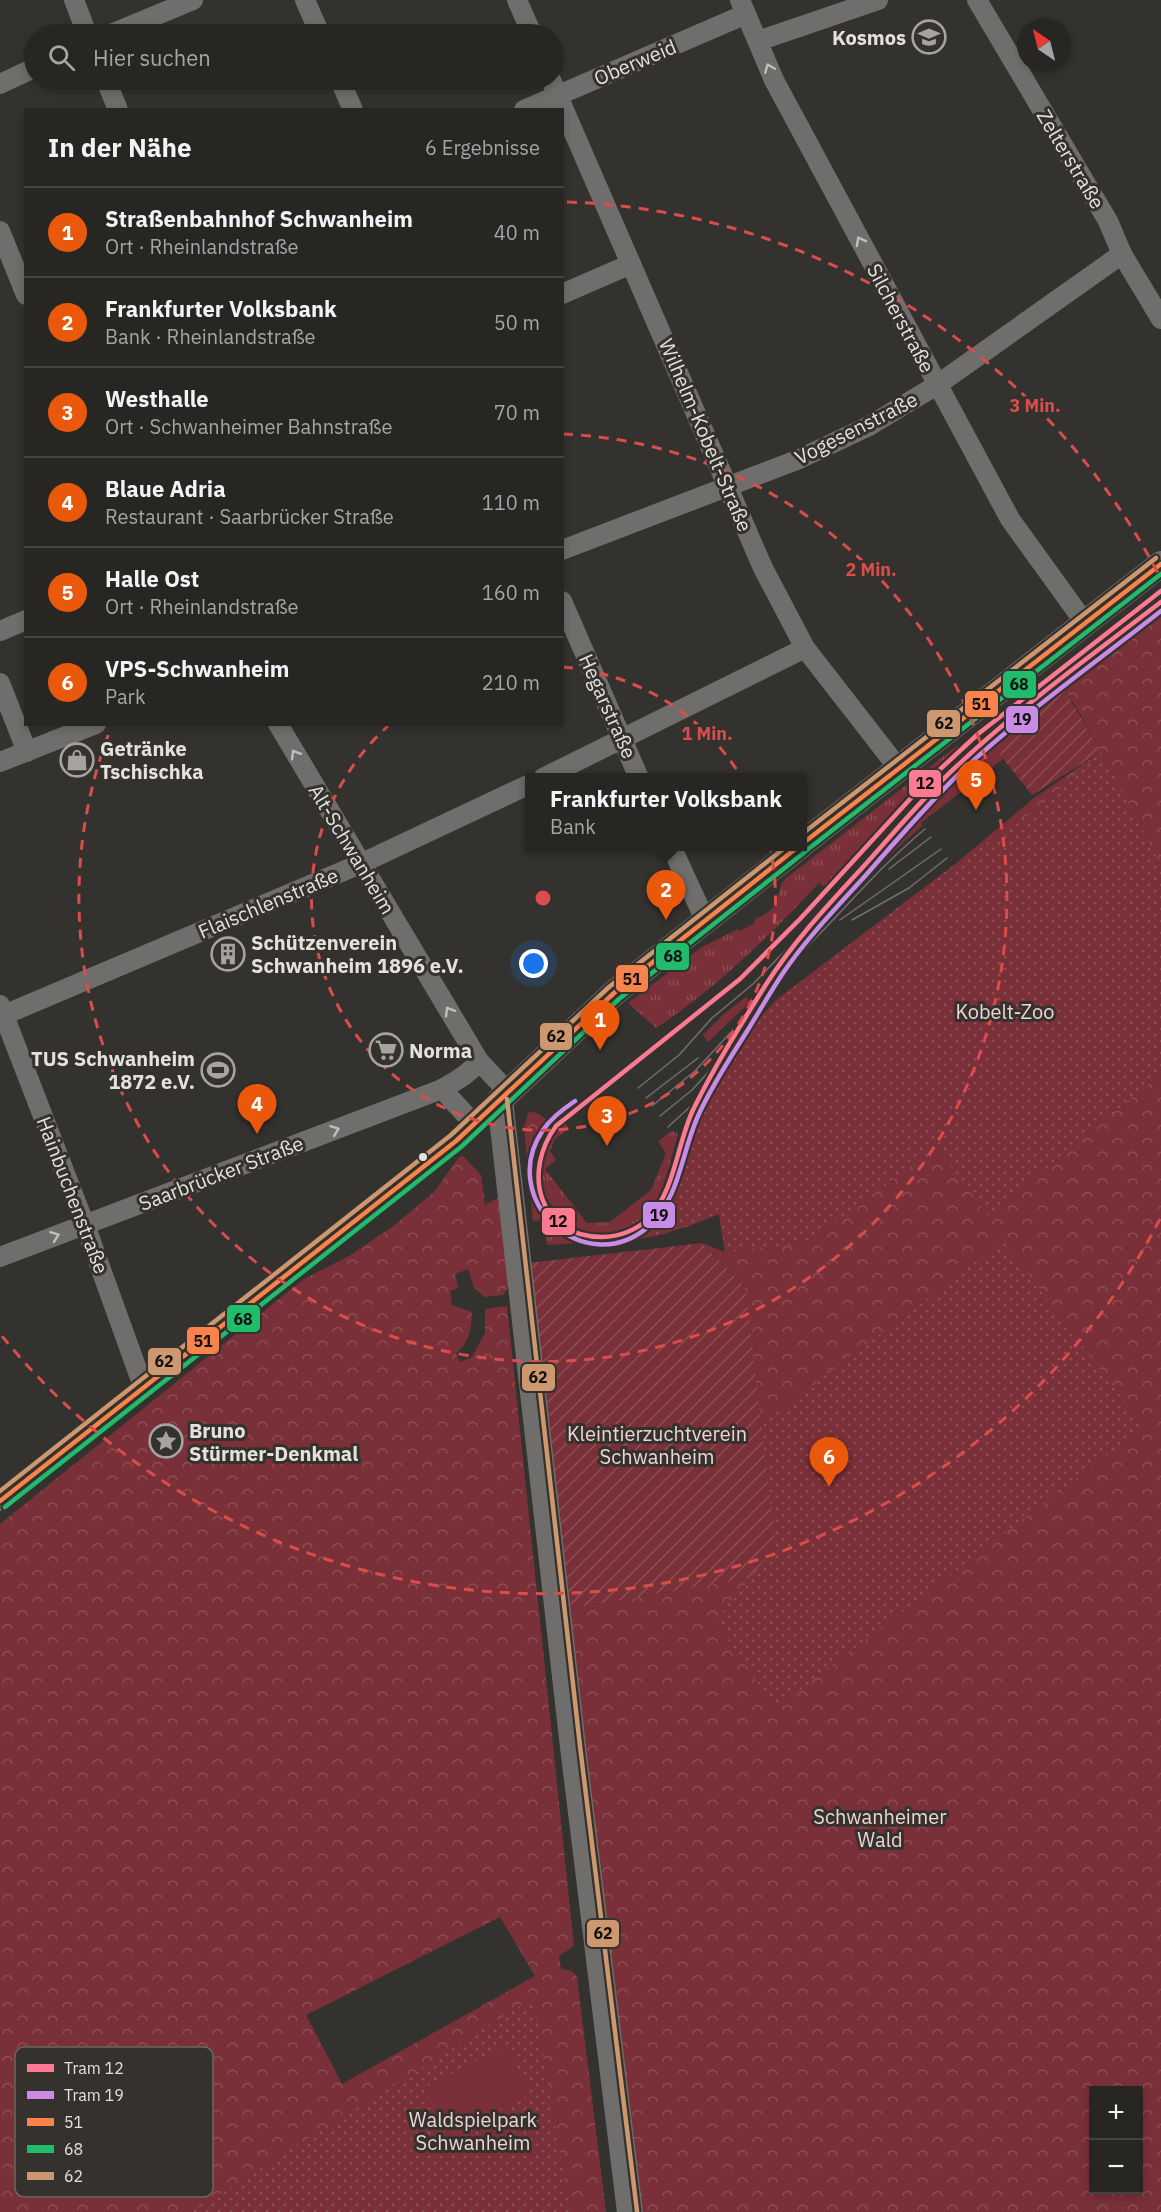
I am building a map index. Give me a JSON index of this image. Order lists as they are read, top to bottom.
{
  "streets": {
    "street": [
      "Oberweid",
      "Zelterstraße",
      "Silcherstraße",
      "Vogesenstraße",
      "Wilhelm-Kobelt-Straße",
      "Hegarstraße",
      "Alt-Schwanheim",
      "Flaischlenstraße",
      "Saarbrücker Straße",
      "Hainbuchenstraße"
    ]
  },
  "crossings": [
    ["Oberweid", "Silcherstraße"],
    ["Zelterstraße", "Vogesenstraße"],
    ["Silcherstraße", "Vogesenstraße"],
    ["Vogesenstraße", "Wilhelm-Kobelt-Straße"],
    ["Alt-Schwanheim", "Flaischlenstraße"],
    ["Alt-Schwanheim", "Saarbrücker Straße"],
    ["Flaischlenstraße", "Hainbuchenstraße"],
    ["Saarbrücker Straße", "Hainbuchenstraße"]
  ],
  "one_way": ["Silcherstraße", "Alt-Schwanheim"],
  "parks": [
    "Kobelt-Zoo",
    "Kleintierzuchtverein Schwanheim",
    "Schwanheimer Wald",
    "Waldspielpark Schwanheim"
  ],
  "places": {
    "school or university": ["Kosmos"],
    "shop": ["Getränke Tschischka"],
    "building": ["Schützenverein Schwanheim 1896 e.V."],
    "supermarket": ["Norma"],
    "sports": ["TUS Schwanheim 1872 e.V."],
    "place": ["Bruno Stürmer-Denkmal"]
  },
  "lines": [
    "transit line 62",
    "transit line 51",
    "transit line 68",
    "tram line 12",
    "tram line 19"
  ],
  "legend": [
    "Tram 12",
    "Tram 19",
    "51",
    "68",
    "62"
  ],
  "north": "top left",
  "page": {
    "search": "Hier suchen",
    "heading": ["In der Nähe", "6 Ergebnisse"],
    "list": [
      {
        "mark": "1",
        "name": "Straßenbahnhof Schwanheim",
        "note": "Ort · Rheinlandstraße",
        "value": "40 m"
      },
      {
        "mark": "2",
        "name": "Frankfurter Volksbank",
        "note": "Bank · Rheinlandstraße",
        "value": "50 m"
      },
      {
        "mark": "3",
        "name": "Westhalle",
        "note": "Ort · Schwanheimer Bahnstraße",
        "value": "70 m"
      },
      {
        "mark": "4",
        "name": "Blaue Adria",
        "note": "Restaurant · Saarbrücker Straße",
        "value": "110 m"
      },
      {
        "mark": "5",
        "name": "Halle Ost",
        "note": "Ort · Rheinlandstraße",
        "value": "160 m"
      },
      {
        "mark": "6",
        "name": "VPS-Schwanheim",
        "note": "Park",
        "value": "210 m"
      }
    ],
    "pins": [
      "5",
      "2",
      "1",
      "4",
      "3",
      "6"
    ],
    "popup": ["Frankfurter Volksbank", "Bank"],
    "map_buttons": ["+", "−"]
  },
  "rings": ["3 Min.", "2 Min.", "1 Min."]
}
